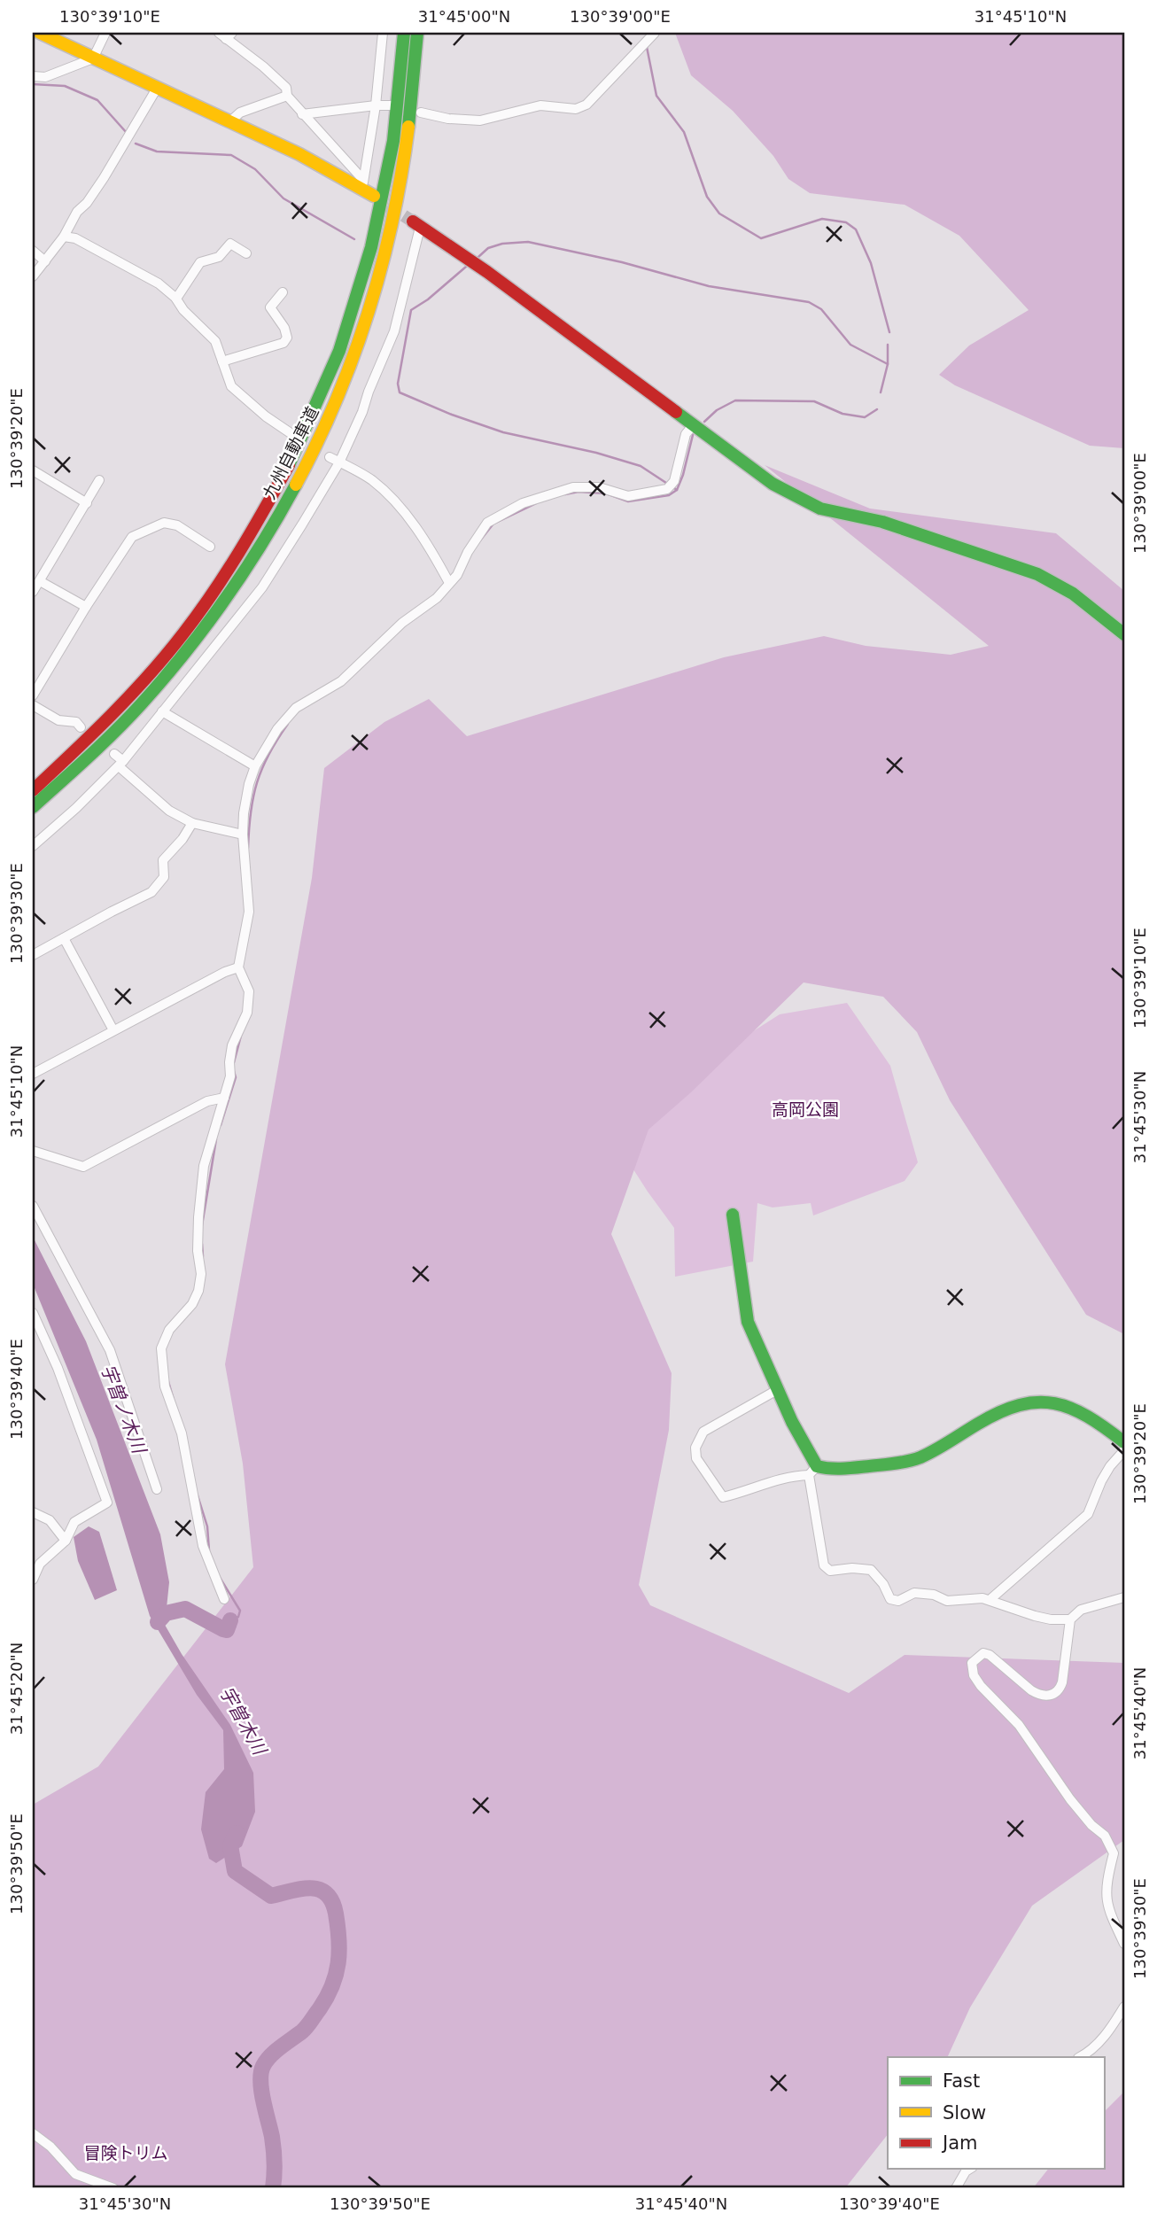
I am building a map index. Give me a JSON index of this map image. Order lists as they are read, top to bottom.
{
  "streets": {
    "main road": ["九州自動車道"]
  },
  "water": ["宇曽ノ木川", "宇曽木川"],
  "parks": ["高岡公園", "冒険トリム"],
  "legend": ["Fast", "Slow", "Jam"],
  "coordinates": [
    "130°39'10\"E",
    "31°45'00\"N",
    "130°39'00\"E",
    "31°45'10\"N",
    "130°39'20\"E",
    "130°39'30\"E",
    "31°45'30\"N",
    "130°39'40\"E",
    "31°45'20\"N",
    "31°45'40\"N",
    "130°39'50\"E"
  ]
}
